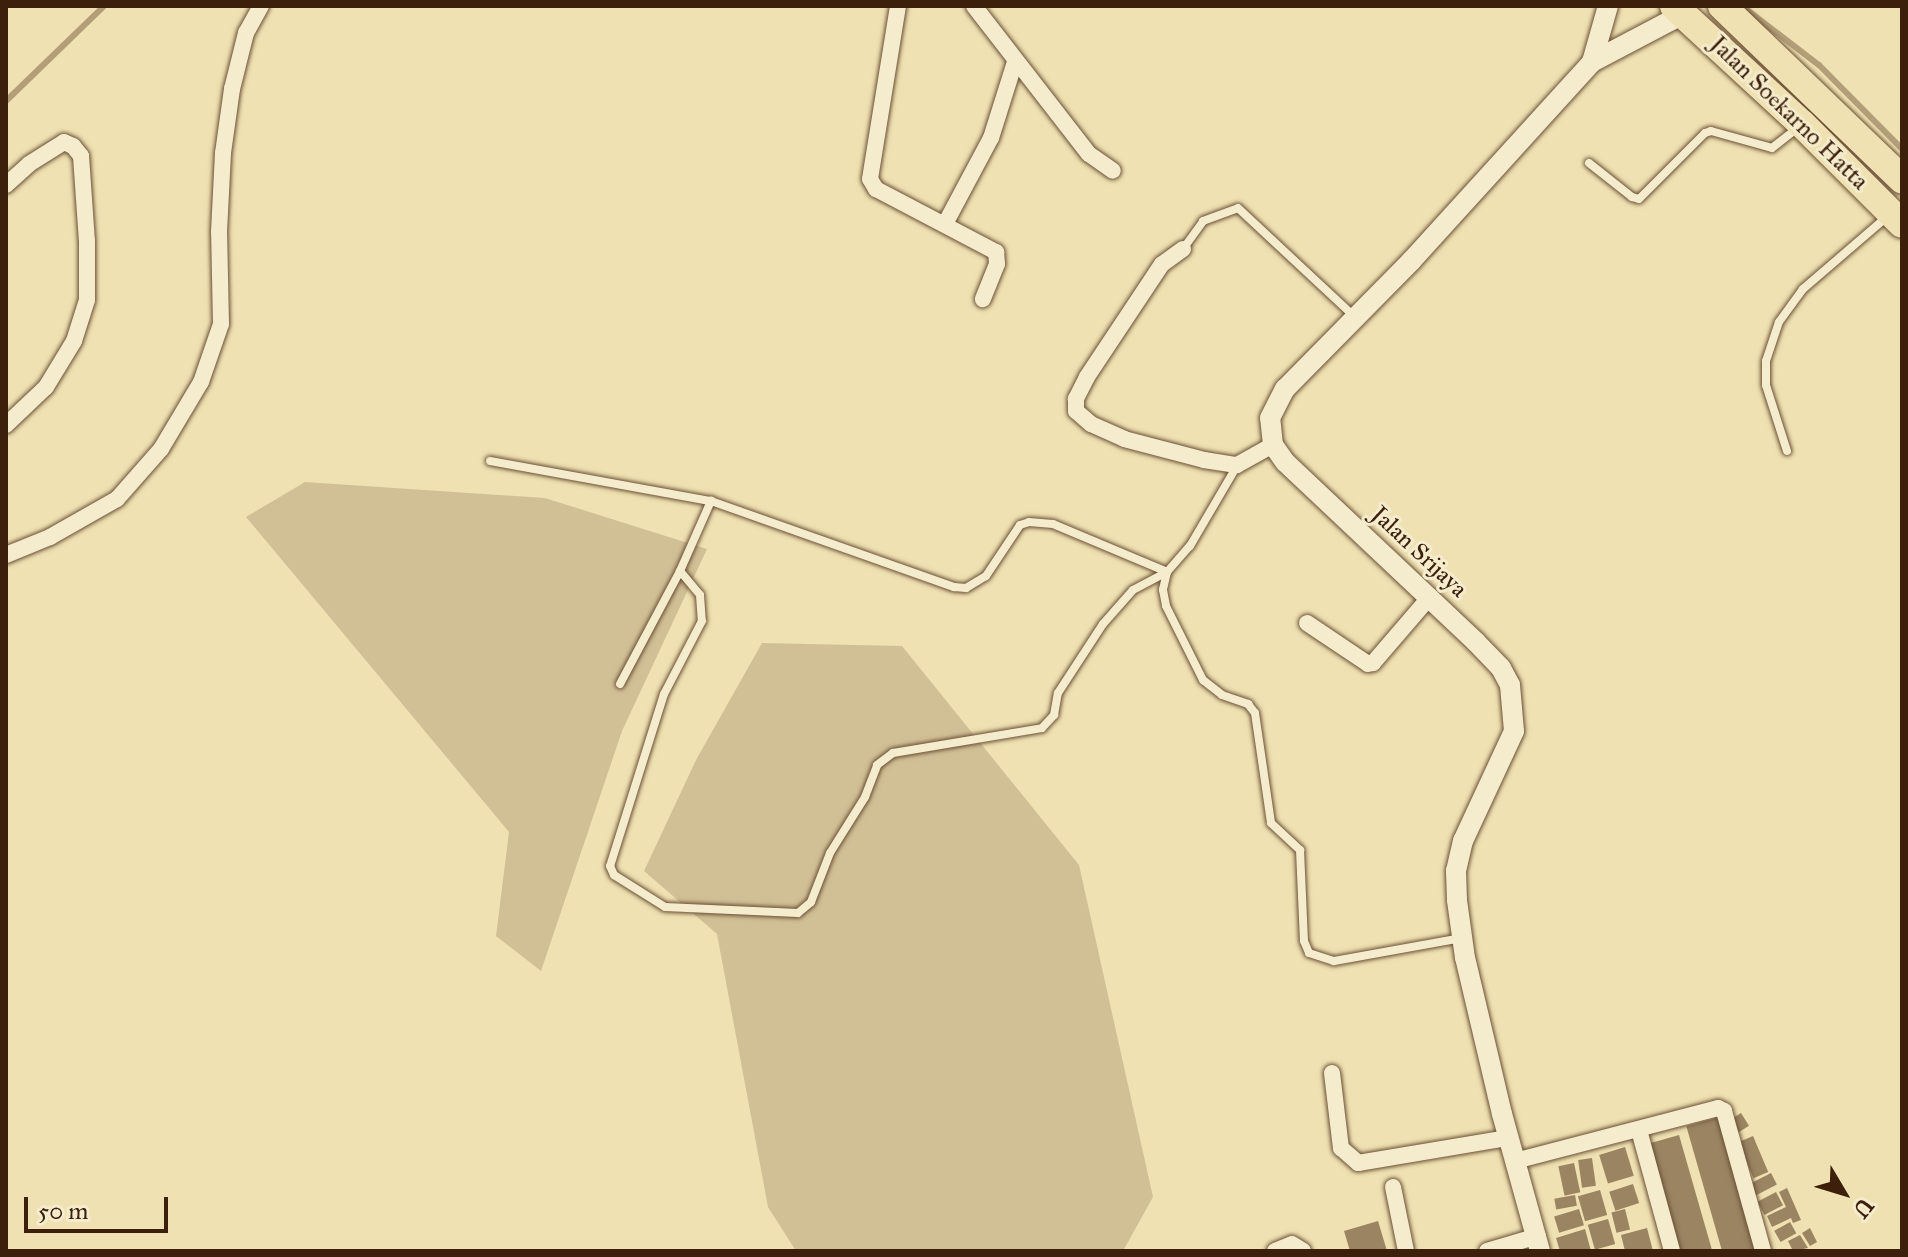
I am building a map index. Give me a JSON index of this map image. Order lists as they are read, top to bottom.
{
  "streets": {
    "highway": ["Jalan Soekarno Hatta"],
    "street": ["Jalan Srijaya"]
  },
  "scale_bar": "50 m",
  "north": "bottom right"
}
